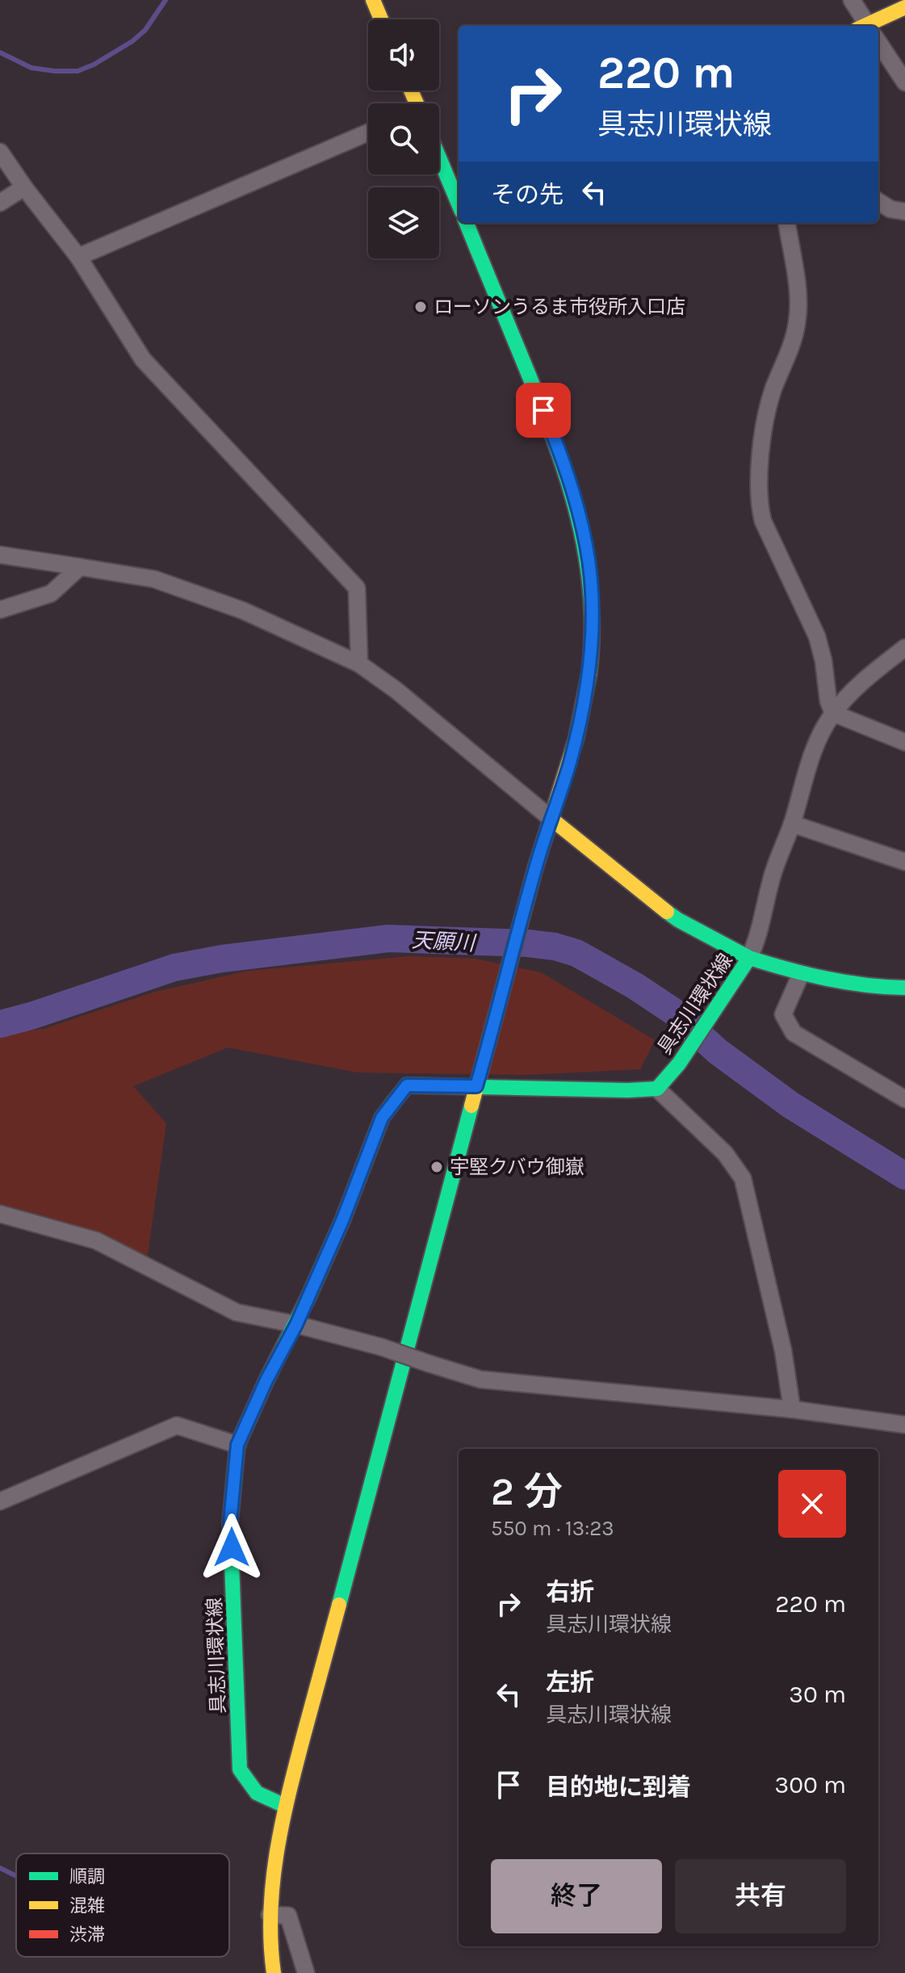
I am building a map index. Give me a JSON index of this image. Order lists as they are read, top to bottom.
{
  "streets": {
    "main road": ["具志川環状線"]
  },
  "water": ["天願川"],
  "places": ["ローソンうるま市役所入口店", "宇堅クバウ御嶽"],
  "legend": ["順調", "混雑", "渋滞"],
  "page": {
    "turn": ["220 m", "具志川環状線"],
    "then": "その先",
    "heading": ["2 分", "550 m · 13:23"],
    "list": [
      {
        "name": "右折",
        "note": "具志川環状線",
        "value": "220 m"
      },
      {
        "name": "左折",
        "note": "具志川環状線",
        "value": "30 m"
      },
      {
        "name": "目的地に到着",
        "value": "300 m"
      }
    ],
    "buttons": ["終了", "共有"]
  }
}
